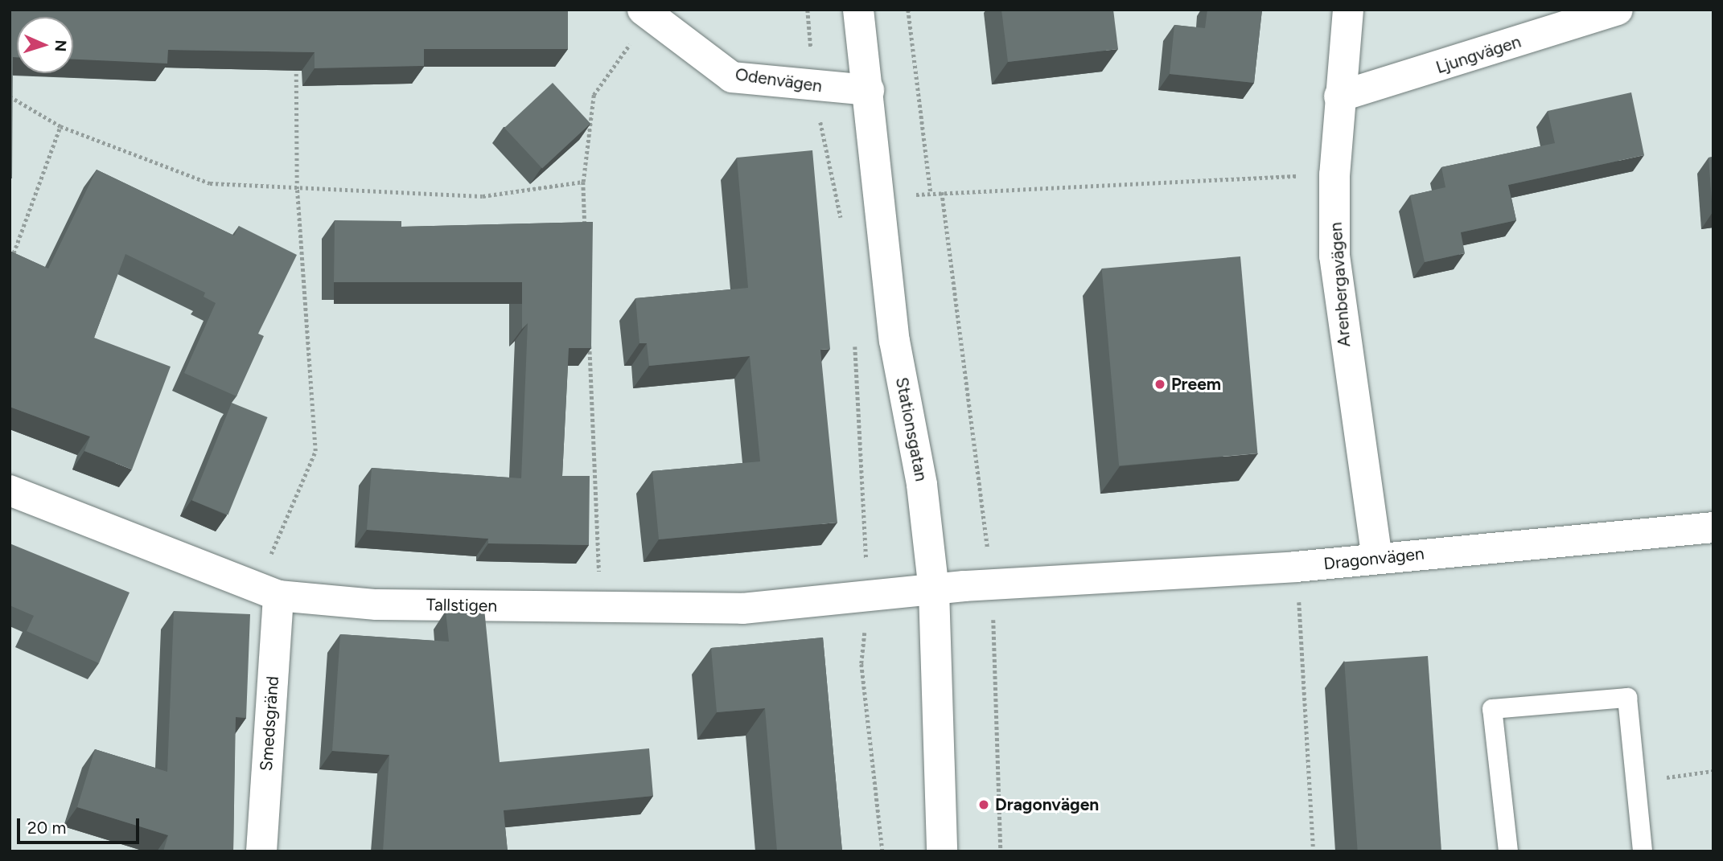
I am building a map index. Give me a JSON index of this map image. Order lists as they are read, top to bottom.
{
  "streets": {
    "street": [
      "Ljungvägen",
      "Odenvägen",
      "Arenbergavägen",
      "Stationsgatan",
      "Dragonvägen",
      "Tallstigen",
      "Smedsgränd"
    ]
  },
  "crossings": [
    ["Ljungvägen", "Arenbergavägen"],
    ["Odenvägen", "Stationsgatan"],
    ["Arenbergavägen", "Dragonvägen"],
    ["Stationsgatan", "Dragonvägen"],
    ["Stationsgatan", "Tallstigen"],
    ["Dragonvägen", "Tallstigen"],
    ["Tallstigen", "Smedsgränd"]
  ],
  "places": ["Preem", "Dragonvägen"],
  "scale_bar": "20 m",
  "north": "right"
}
